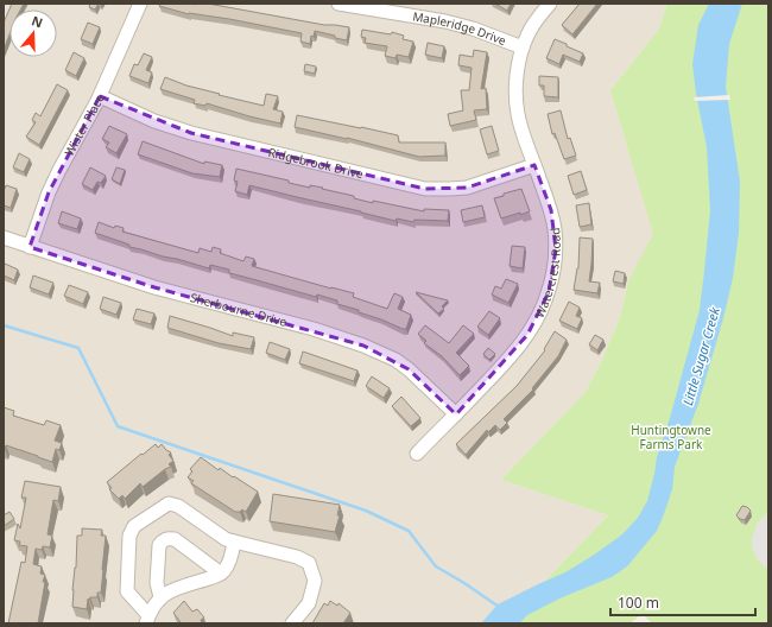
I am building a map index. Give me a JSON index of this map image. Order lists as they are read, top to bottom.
{
  "streets": {
    "street": [
      "Mapleridge Drive",
      "Wister Place",
      "Ridgebrook Drive",
      "Watercrest Road",
      "Sherbourne Drive"
    ]
  },
  "crossings": [
    ["Mapleridge Drive", "Watercrest Road"],
    ["Wister Place", "Ridgebrook Drive"],
    ["Wister Place", "Sherbourne Drive"],
    ["Ridgebrook Drive", "Watercrest Road"],
    ["Watercrest Road", "Sherbourne Drive"]
  ],
  "water": ["Little Sugar Creek"],
  "parks": ["Huntingtowne Farms Park"],
  "scale_bar": "100 m",
  "north": "top"
}
